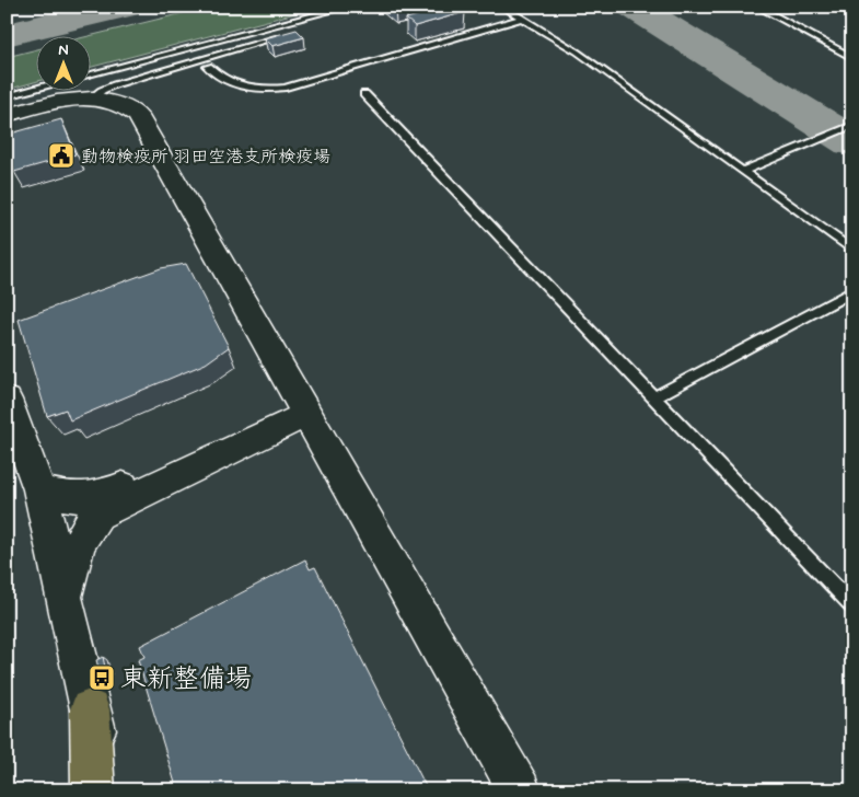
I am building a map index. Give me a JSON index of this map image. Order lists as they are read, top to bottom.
{
  "places": {
    "public building": ["動物検疫所 羽田空港支所検疫場"],
    "bus stop": ["東新整備場"]
  },
  "north": "top"
}
